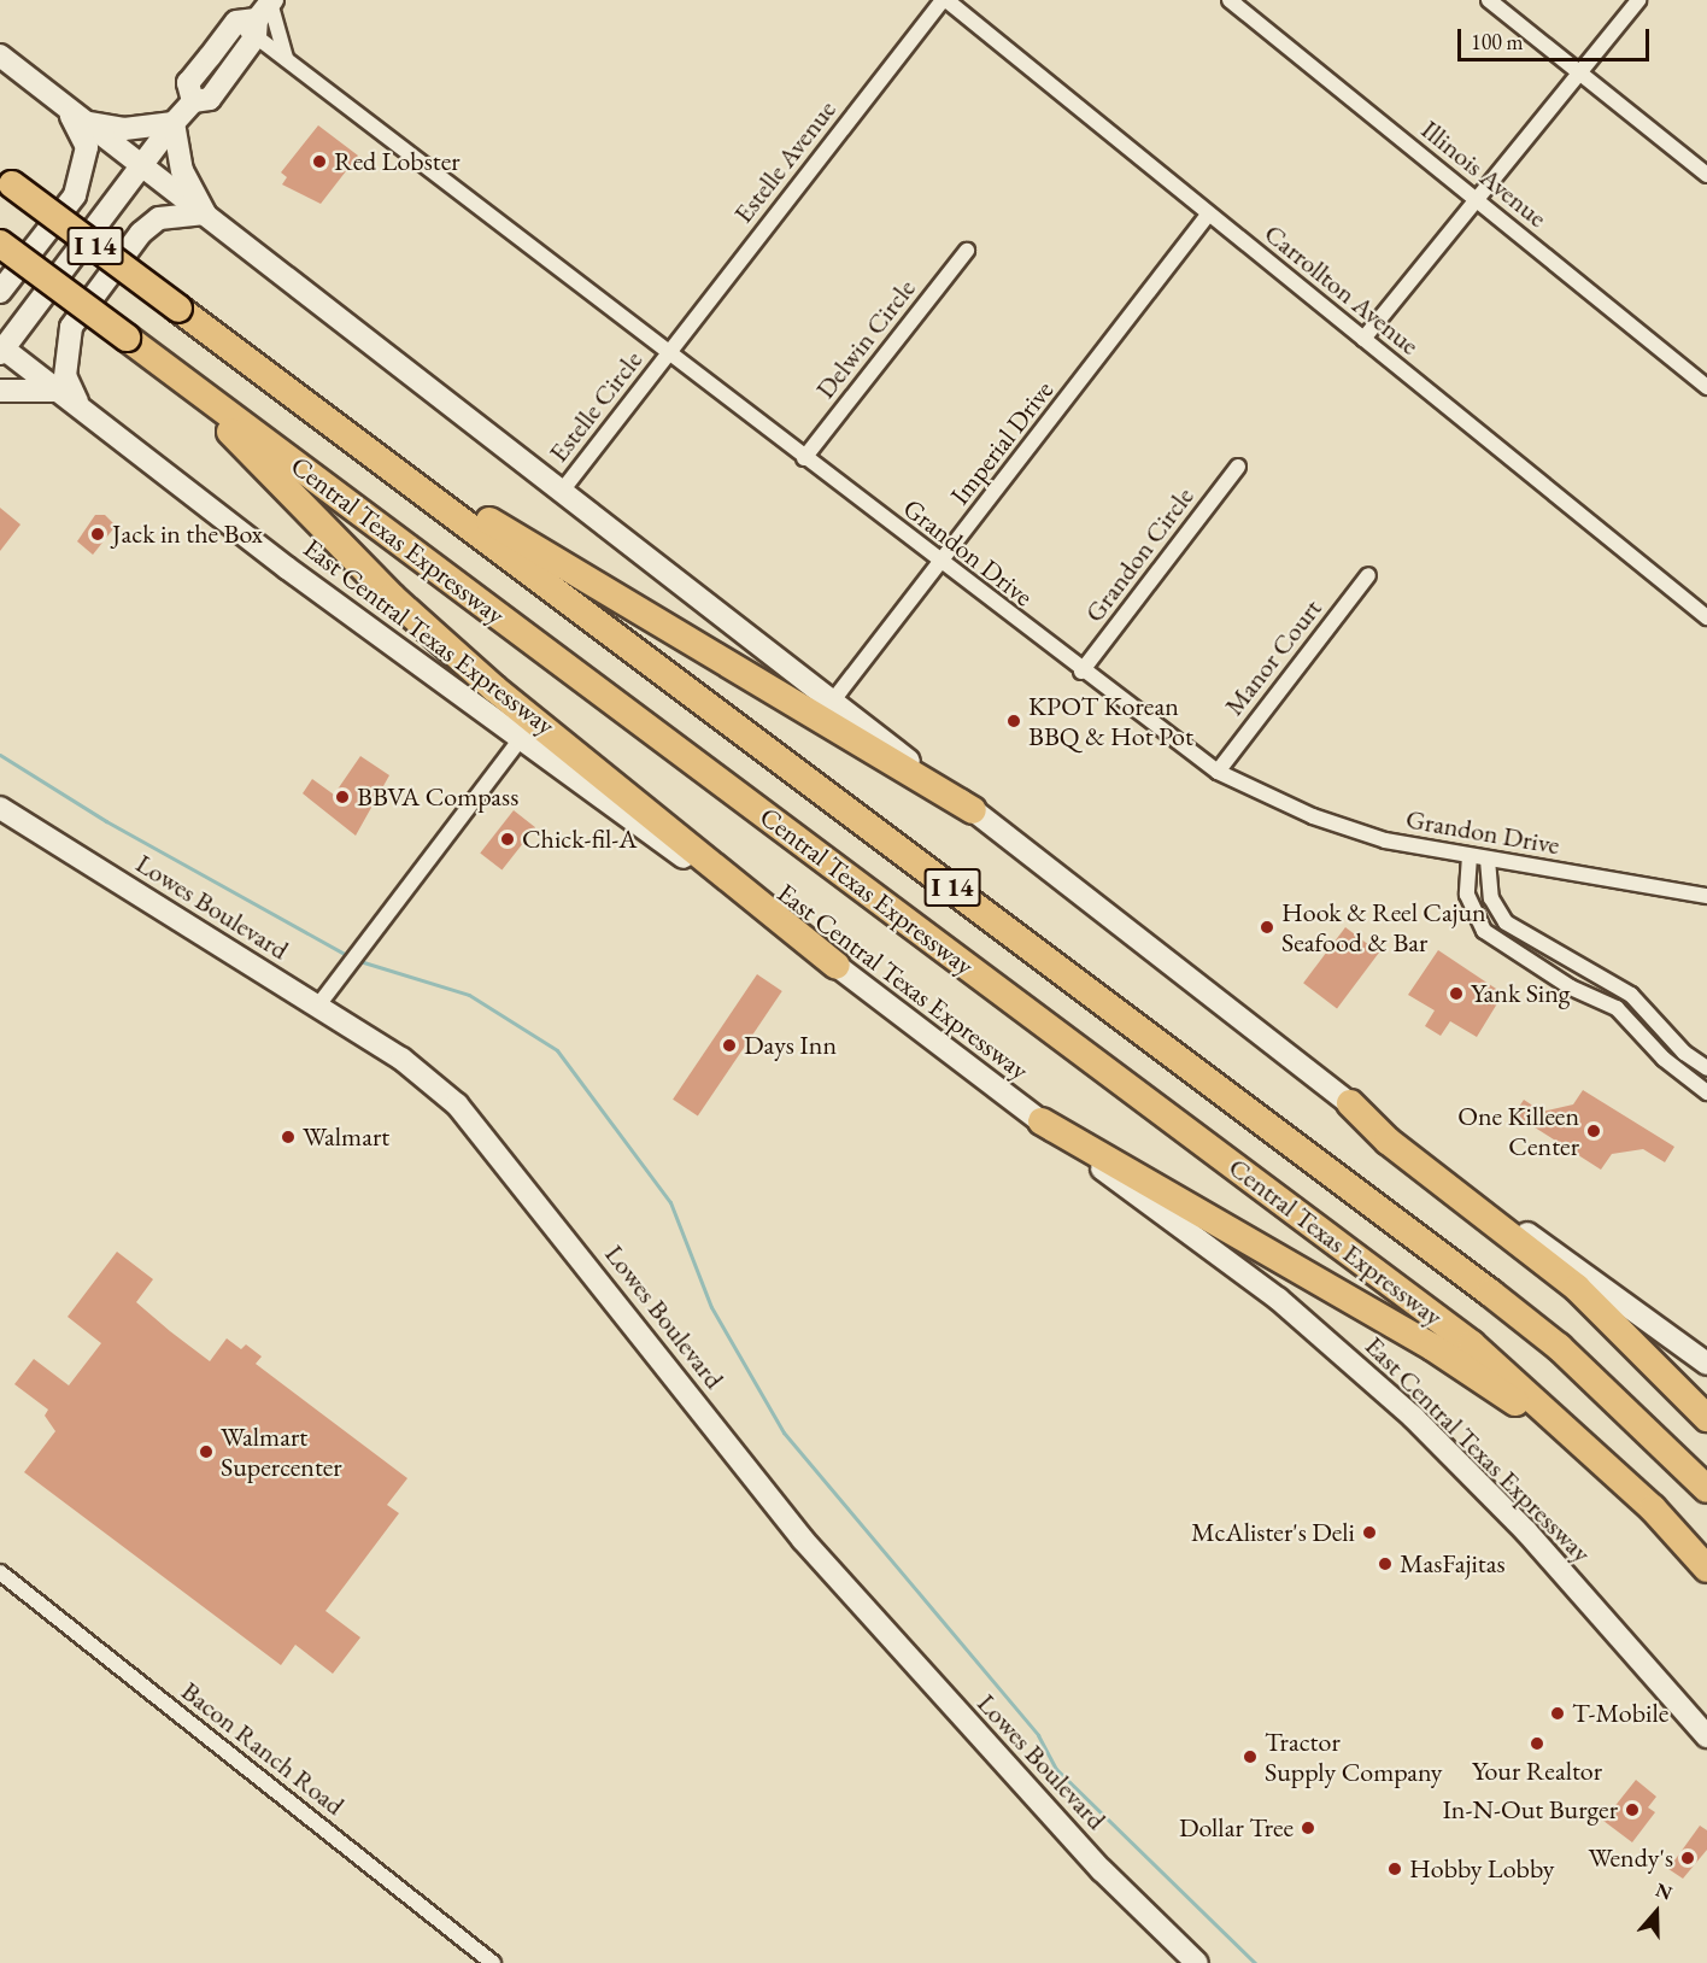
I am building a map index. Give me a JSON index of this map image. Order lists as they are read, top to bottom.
{
  "streets": {
    "highway": ["I 14", "Central Texas Expressway"],
    "main road": ["East Central Texas Expressway", "Lowes Boulevard"],
    "street": [
      "Estelle Avenue",
      "Illinois Avenue",
      "Carrollton Avenue",
      "Delwin Circle",
      "Estelle Circle",
      "Imperial Drive",
      "Grandon Drive",
      "Grandon Circle",
      "Manor Court",
      "Bacon Ranch Road"
    ]
  },
  "crossings": [
    ["Estelle Avenue", "Carrollton Avenue"],
    ["Estelle Avenue", "Estelle Circle"],
    ["Estelle Avenue", "Grandon Drive"],
    ["Carrollton Avenue", "Imperial Drive"],
    ["Delwin Circle", "Grandon Drive"],
    ["Estelle Circle", "Grandon Drive"],
    ["Imperial Drive", "Grandon Drive"],
    ["Grandon Drive", "Grandon Circle"],
    ["Grandon Drive", "Manor Court"]
  ],
  "places": [
    "Red Lobster",
    "Jack in the Box",
    "KPOT Korean BBQ & Hot Pot",
    "BBVA Compass",
    "Chick-fil-A",
    "Hook & Reel Cajun Seafood & Bar",
    "Yank Sing",
    "Days Inn",
    "One Killeen Center",
    "Walmart",
    "Walmart Supercenter",
    "McAlister's Deli",
    "MasFajitas",
    "T-Mobile",
    "Your Realtor",
    "Tractor Supply Company",
    "In-N-Out Burger",
    "Dollar Tree",
    "Wendy's",
    "Hobby Lobby"
  ],
  "scale_bar": "100 m",
  "north": "top"
}
